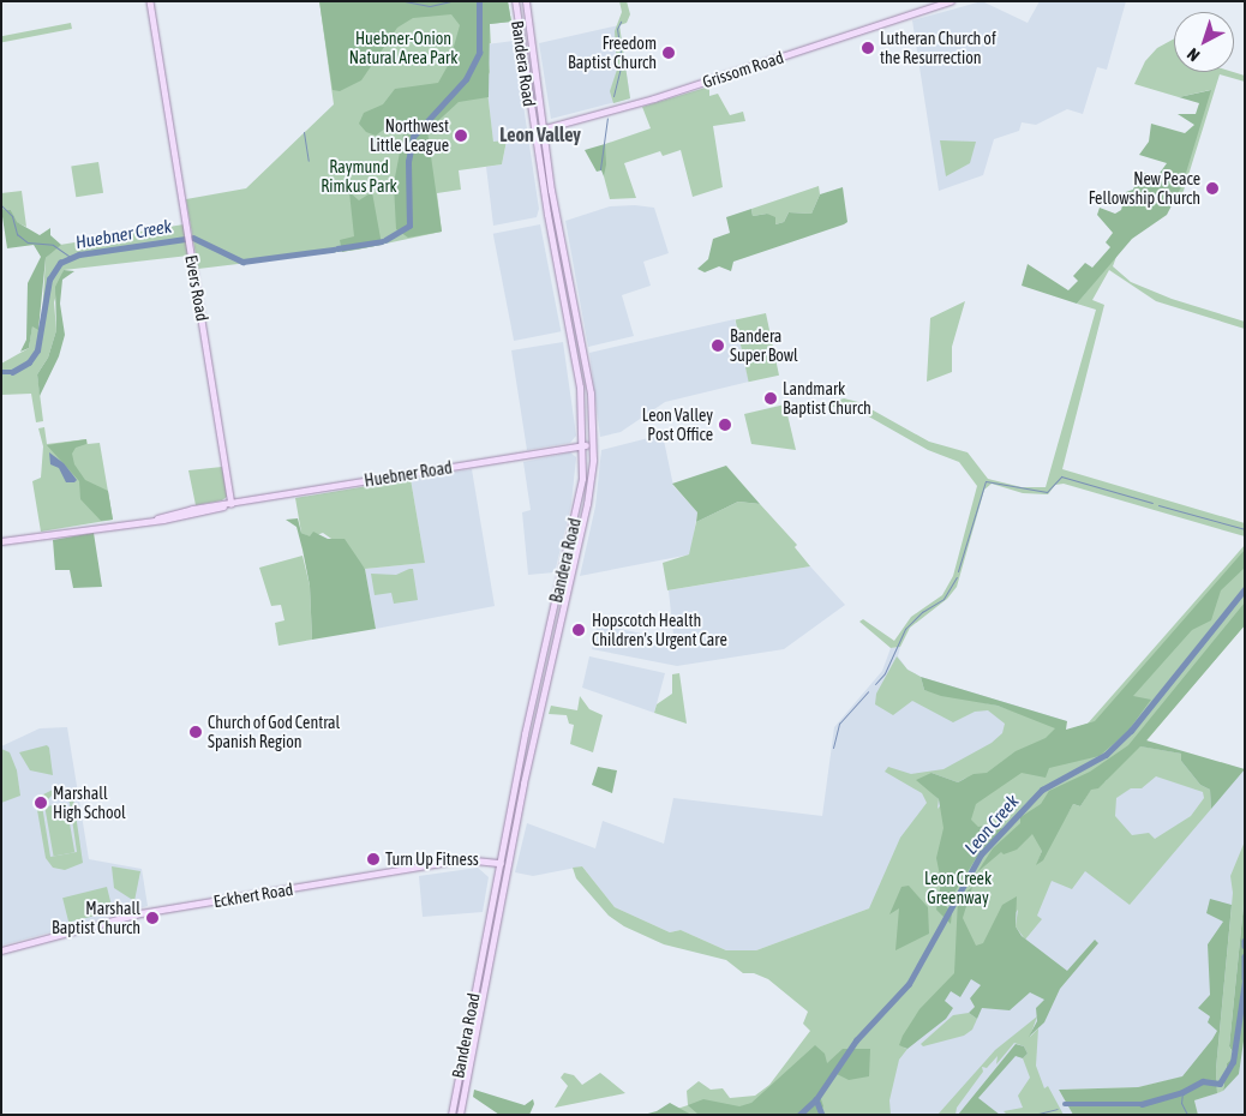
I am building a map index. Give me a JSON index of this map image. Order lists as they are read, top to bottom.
{
  "streets": {
    "main road": [
      "Bandera Road",
      "Grissom Road",
      "Evers Road",
      "Huebner Road",
      "Eckhert Road"
    ]
  },
  "crossings": [
    ["Bandera Road", "Grissom Road"],
    ["Bandera Road", "Huebner Road"],
    ["Bandera Road", "Eckhert Road"],
    ["Evers Road", "Huebner Road"]
  ],
  "districts": ["Leon Valley"],
  "water": ["Huebner Creek", "Leon Creek"],
  "parks": ["Huebner-Onion Natural Area Park", "Raymund Rimkus Park", "Leon Creek Greenway"],
  "places": [
    "Lutheran Church of the Resurrection",
    "Freedom Baptist Church",
    "Northwest Little League",
    "New Peace Fellowship Church",
    "Bandera Super Bowl",
    "Landmark Baptist Church",
    "Leon Valley Post Office",
    "Hopscotch Health Children's Urgent Care",
    "Church of God Central Spanish Region",
    "Marshall High School",
    "Turn Up Fitness",
    "Marshall Baptist Church"
  ],
  "north": "bottom left"
}
